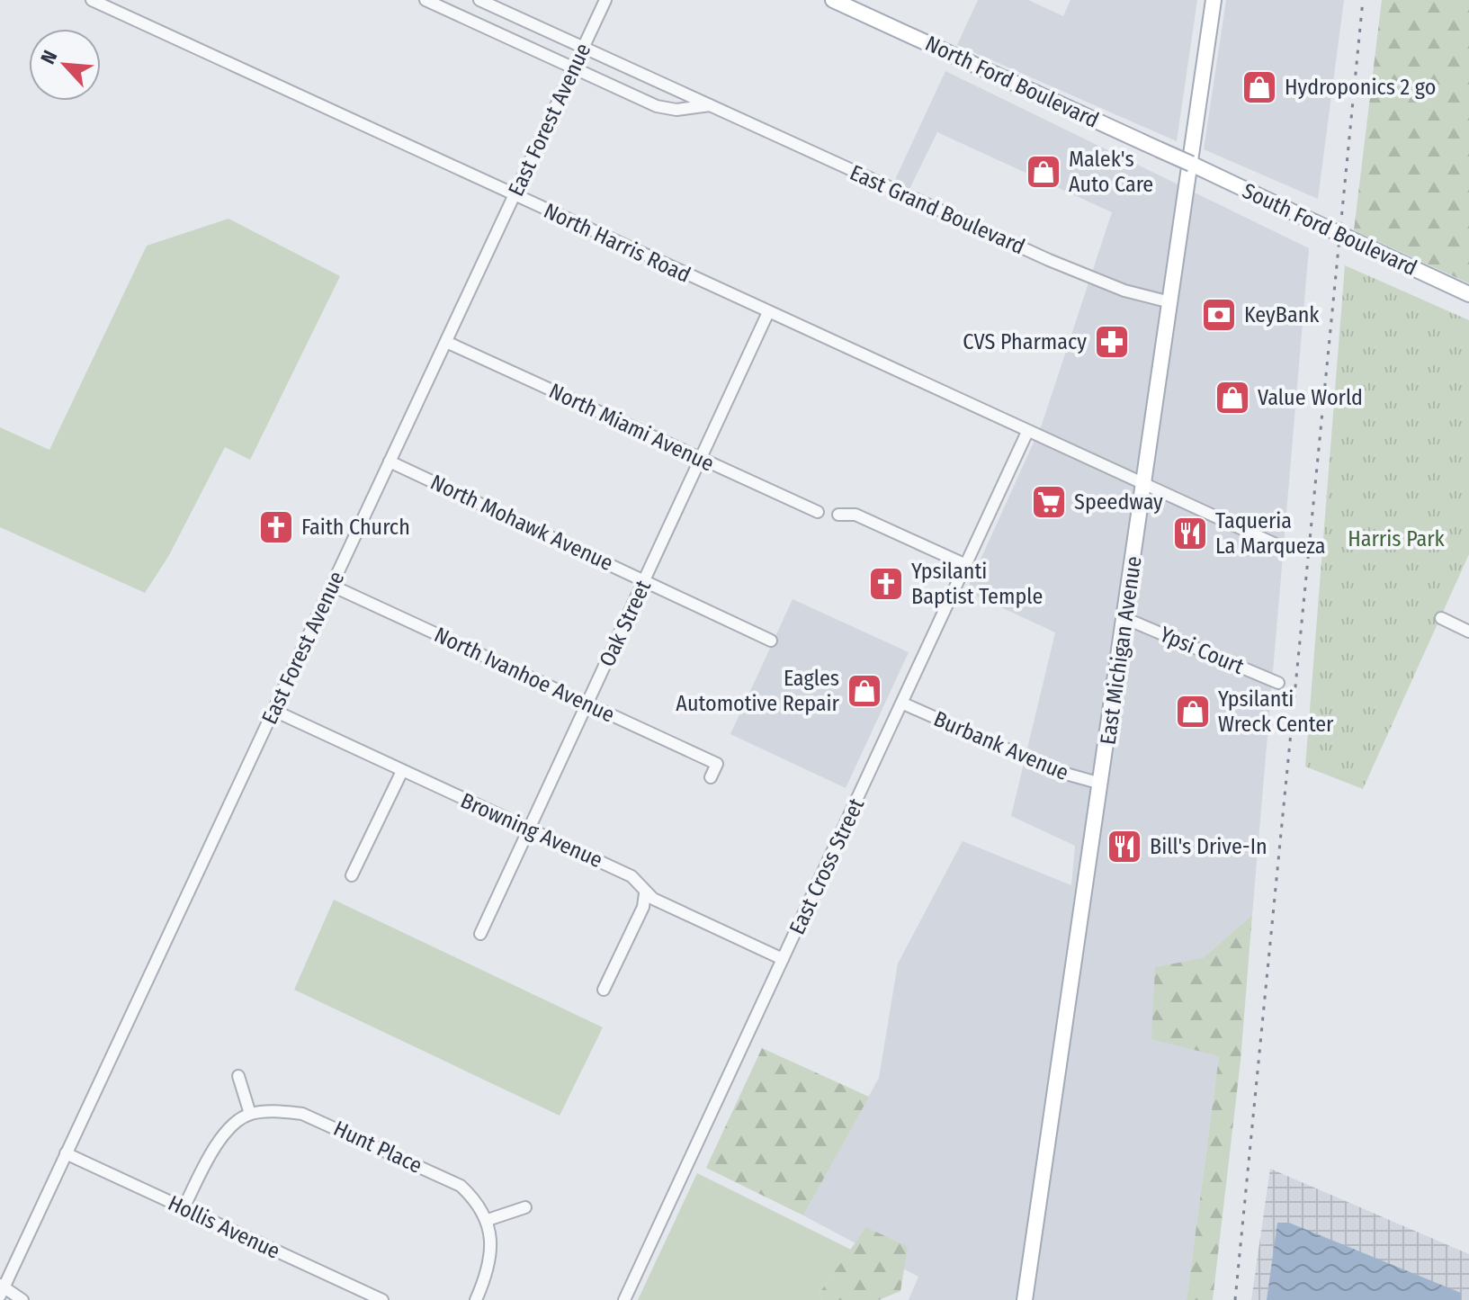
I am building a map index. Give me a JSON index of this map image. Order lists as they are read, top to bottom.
{
  "streets": {
    "main road": ["North Ford Boulevard", "South Ford Boulevard", "East Michigan Avenue"],
    "street": [
      "East Forest Avenue",
      "East Grand Boulevard",
      "North Harris Road",
      "North Miami Avenue",
      "North Mohawk Avenue",
      "Oak Street",
      "Ypsi Court",
      "North Ivanhoe Avenue",
      "Burbank Avenue",
      "Browning Avenue",
      "East Cross Street",
      "Hunt Place",
      "Hollis Avenue"
    ]
  },
  "crossings": [
    ["North Ford Boulevard", "South Ford Boulevard"],
    ["East Forest Avenue", "East Grand Boulevard"],
    ["East Forest Avenue", "North Harris Road"],
    ["East Forest Avenue", "North Miami Avenue"],
    ["East Forest Avenue", "North Mohawk Avenue"],
    ["East Forest Avenue", "North Ivanhoe Avenue"],
    ["East Forest Avenue", "Browning Avenue"],
    ["East Forest Avenue", "Hollis Avenue"],
    ["East Grand Boulevard", "East Michigan Avenue"],
    ["North Harris Road", "Oak Street"],
    ["North Harris Road", "East Michigan Avenue"],
    ["North Harris Road", "East Cross Street"],
    ["North Miami Avenue", "Oak Street"],
    ["North Mohawk Avenue", "Oak Street"],
    ["Oak Street", "North Ivanhoe Avenue"],
    ["Oak Street", "Browning Avenue"],
    ["East Michigan Avenue", "Ypsi Court"],
    ["East Michigan Avenue", "Burbank Avenue"],
    ["Burbank Avenue", "East Cross Street"],
    ["Browning Avenue", "East Cross Street"]
  ],
  "parks": ["Harris Park"],
  "places": {
    "shop": [
      "Hydroponics 2 go",
      "Malek's Auto Care",
      "Value World",
      "Eagles Automotive Repair",
      "Ypsilanti Wreck Center"
    ],
    "bank": ["KeyBank"],
    "pharmacy": ["CVS Pharmacy"],
    "supermarket": ["Speedway"],
    "church": ["Faith Church", "Ypsilanti Baptist Temple"],
    "restaurant": ["Taqueria La Marqueza", "Bill's Drive-In"]
  },
  "north": "top left"
}
